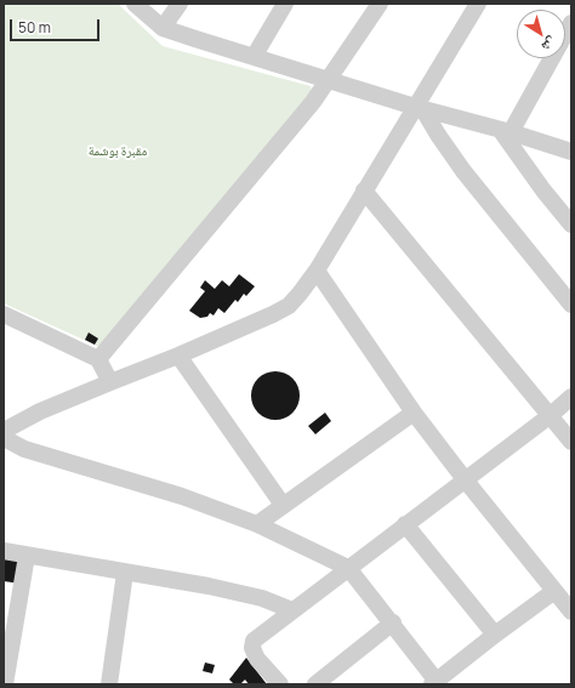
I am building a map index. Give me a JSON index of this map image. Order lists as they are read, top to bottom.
{
  "parks": ["مقبرة بوشمة"],
  "scale_bar": "50 m",
  "north": "bottom right"
}
